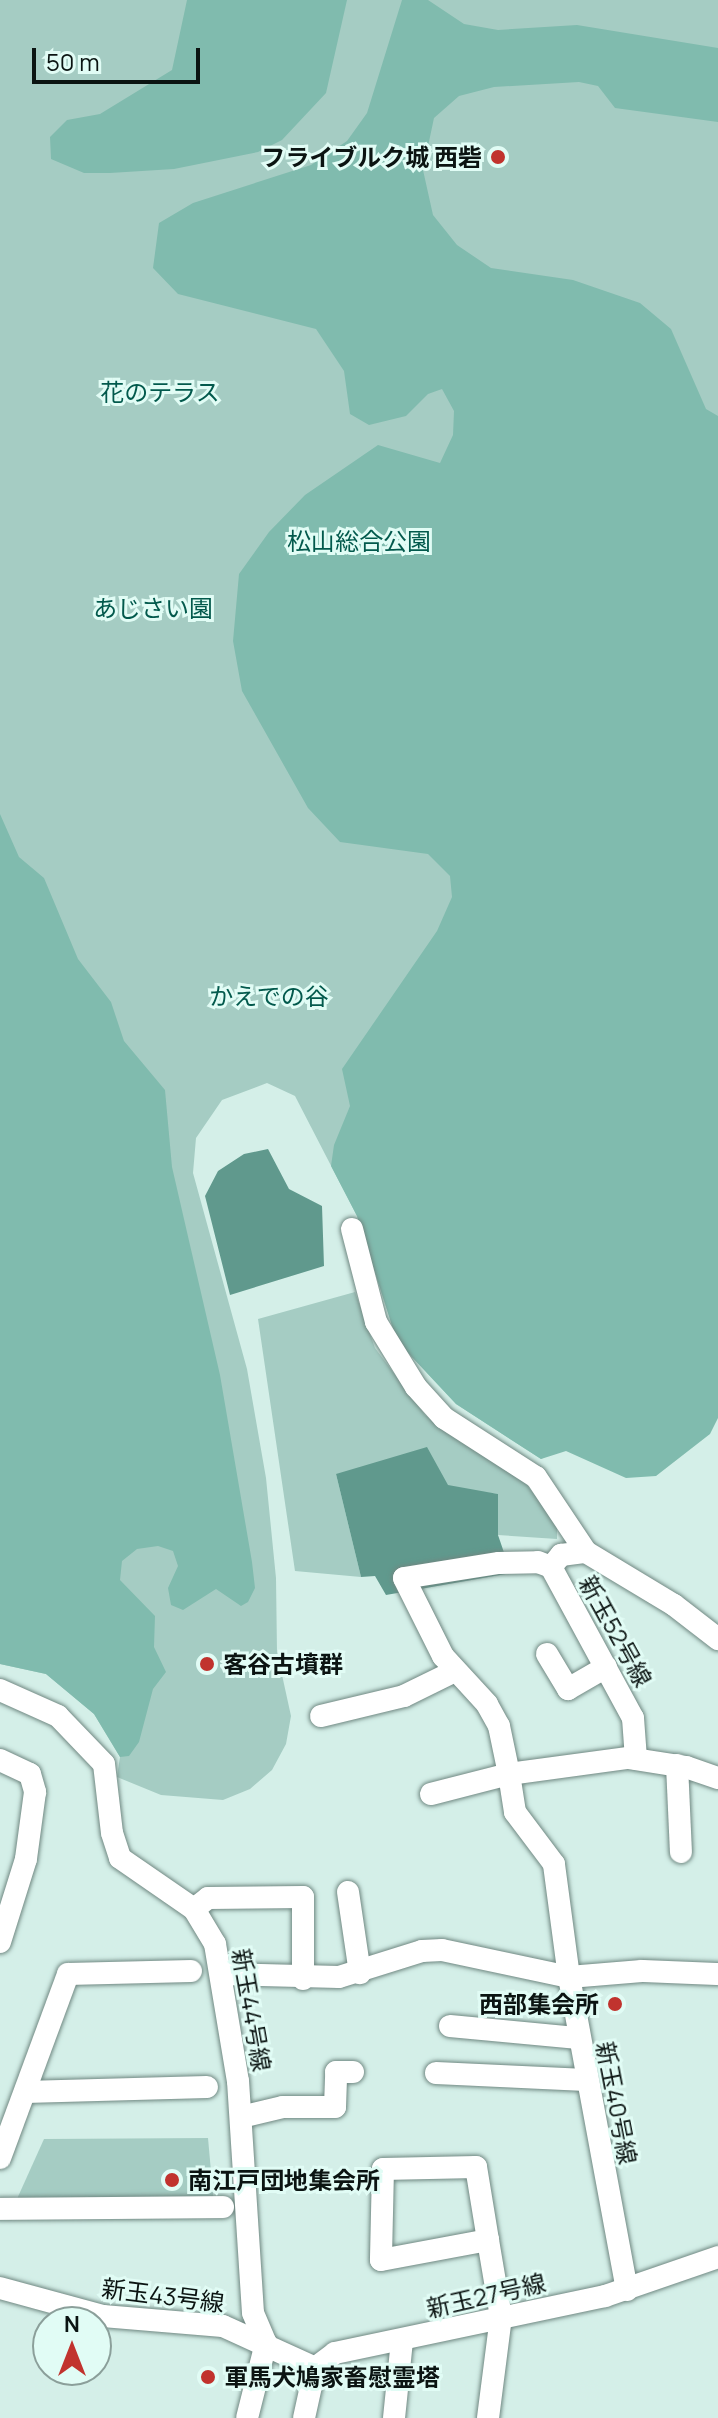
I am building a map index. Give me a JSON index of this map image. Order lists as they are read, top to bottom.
{
  "streets": {
    "street": [
      "新玉52号線",
      "新玉44号線",
      "新玉40号線",
      "新玉43号線",
      "新玉27号線"
    ]
  },
  "crossings": [
    ["新玉52号線", "新玉40号線"],
    ["新玉44号線", "新玉43号線"],
    ["新玉40号線", "新玉27号線"],
    ["新玉43号線", "新玉27号線"]
  ],
  "parks": [
    "花のテラス",
    "松山総合公園",
    "あじさい園",
    "かえでの谷"
  ],
  "places": [
    "フライブルク城 西砦",
    "客谷古墳群",
    "西部集会所",
    "南江戸団地集会所",
    "軍馬犬鳩家畜慰霊塔"
  ],
  "scale_bar": "50 m",
  "north": "top"
}
